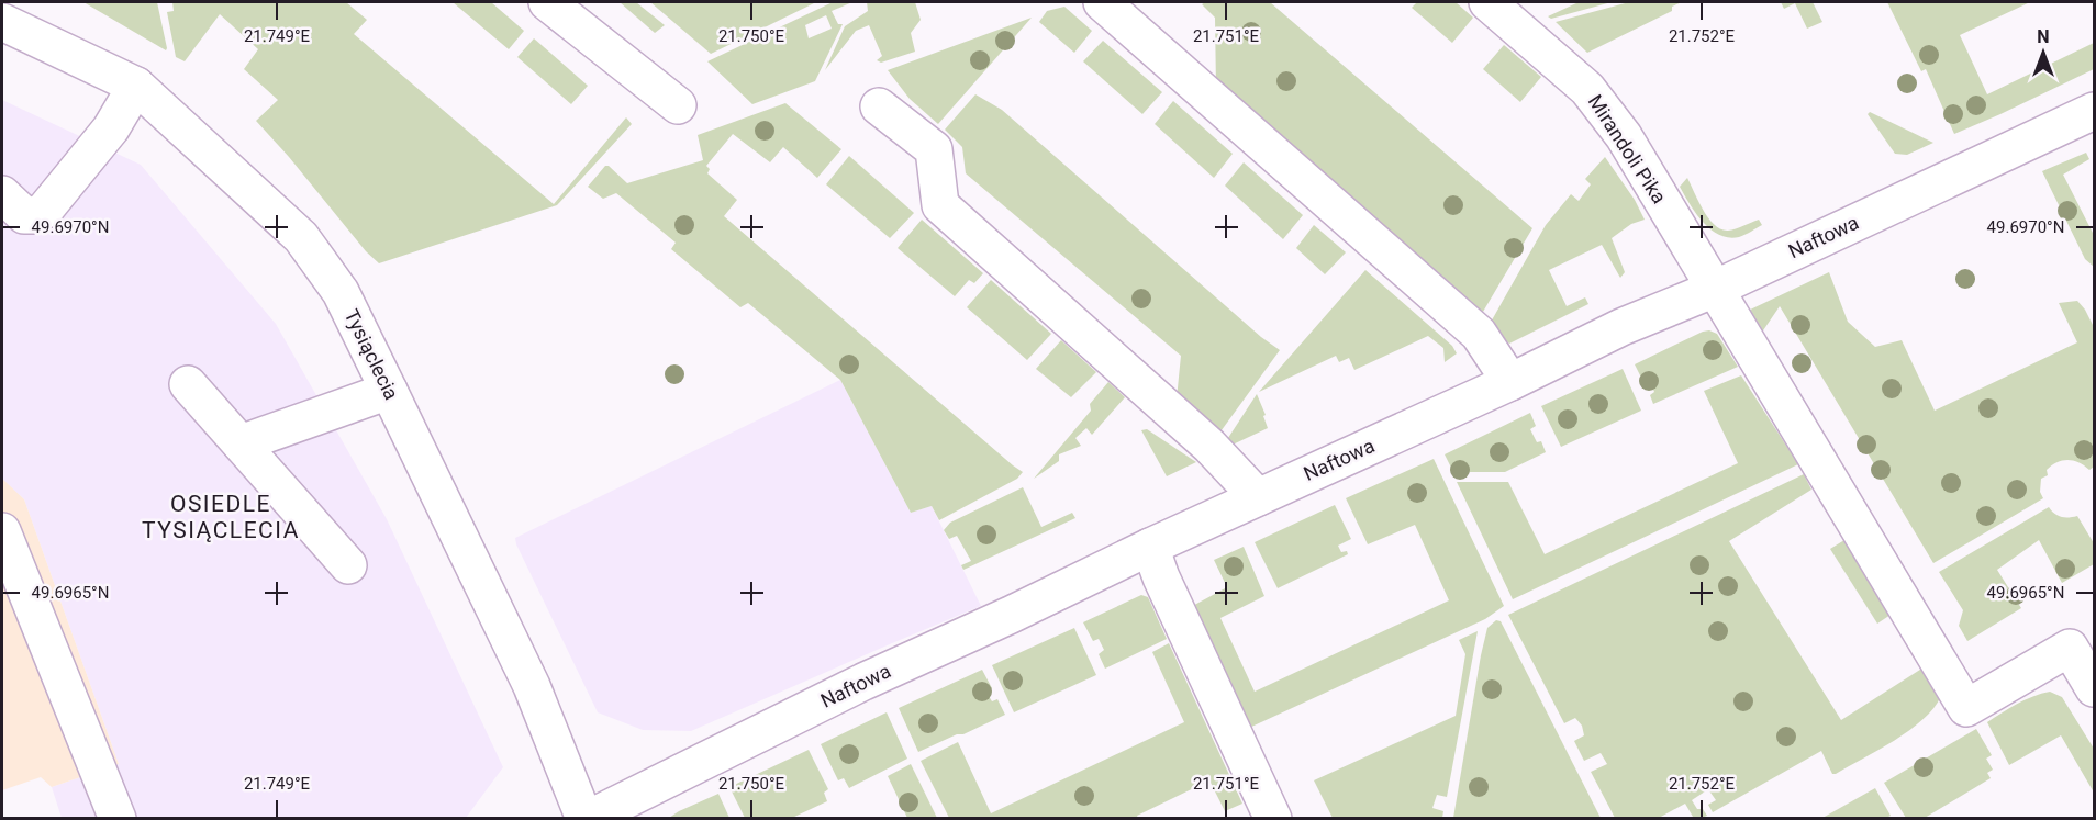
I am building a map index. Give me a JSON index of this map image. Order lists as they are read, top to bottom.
{
  "streets": {
    "street": ["Mirandoli Pika", "Naftowa", "Tysiąclecia"]
  },
  "crossings": [
    ["Mirandoli Pika", "Naftowa"],
    ["Naftowa", "Tysiąclecia"]
  ],
  "districts": ["OSIEDLE TYSIĄCLECIA"],
  "north": "top",
  "coordinates": [
    "21.749°E",
    "21.750°E",
    "21.751°E",
    "21.752°E",
    "49.6970°N",
    "49.6965°N"
  ]
}
